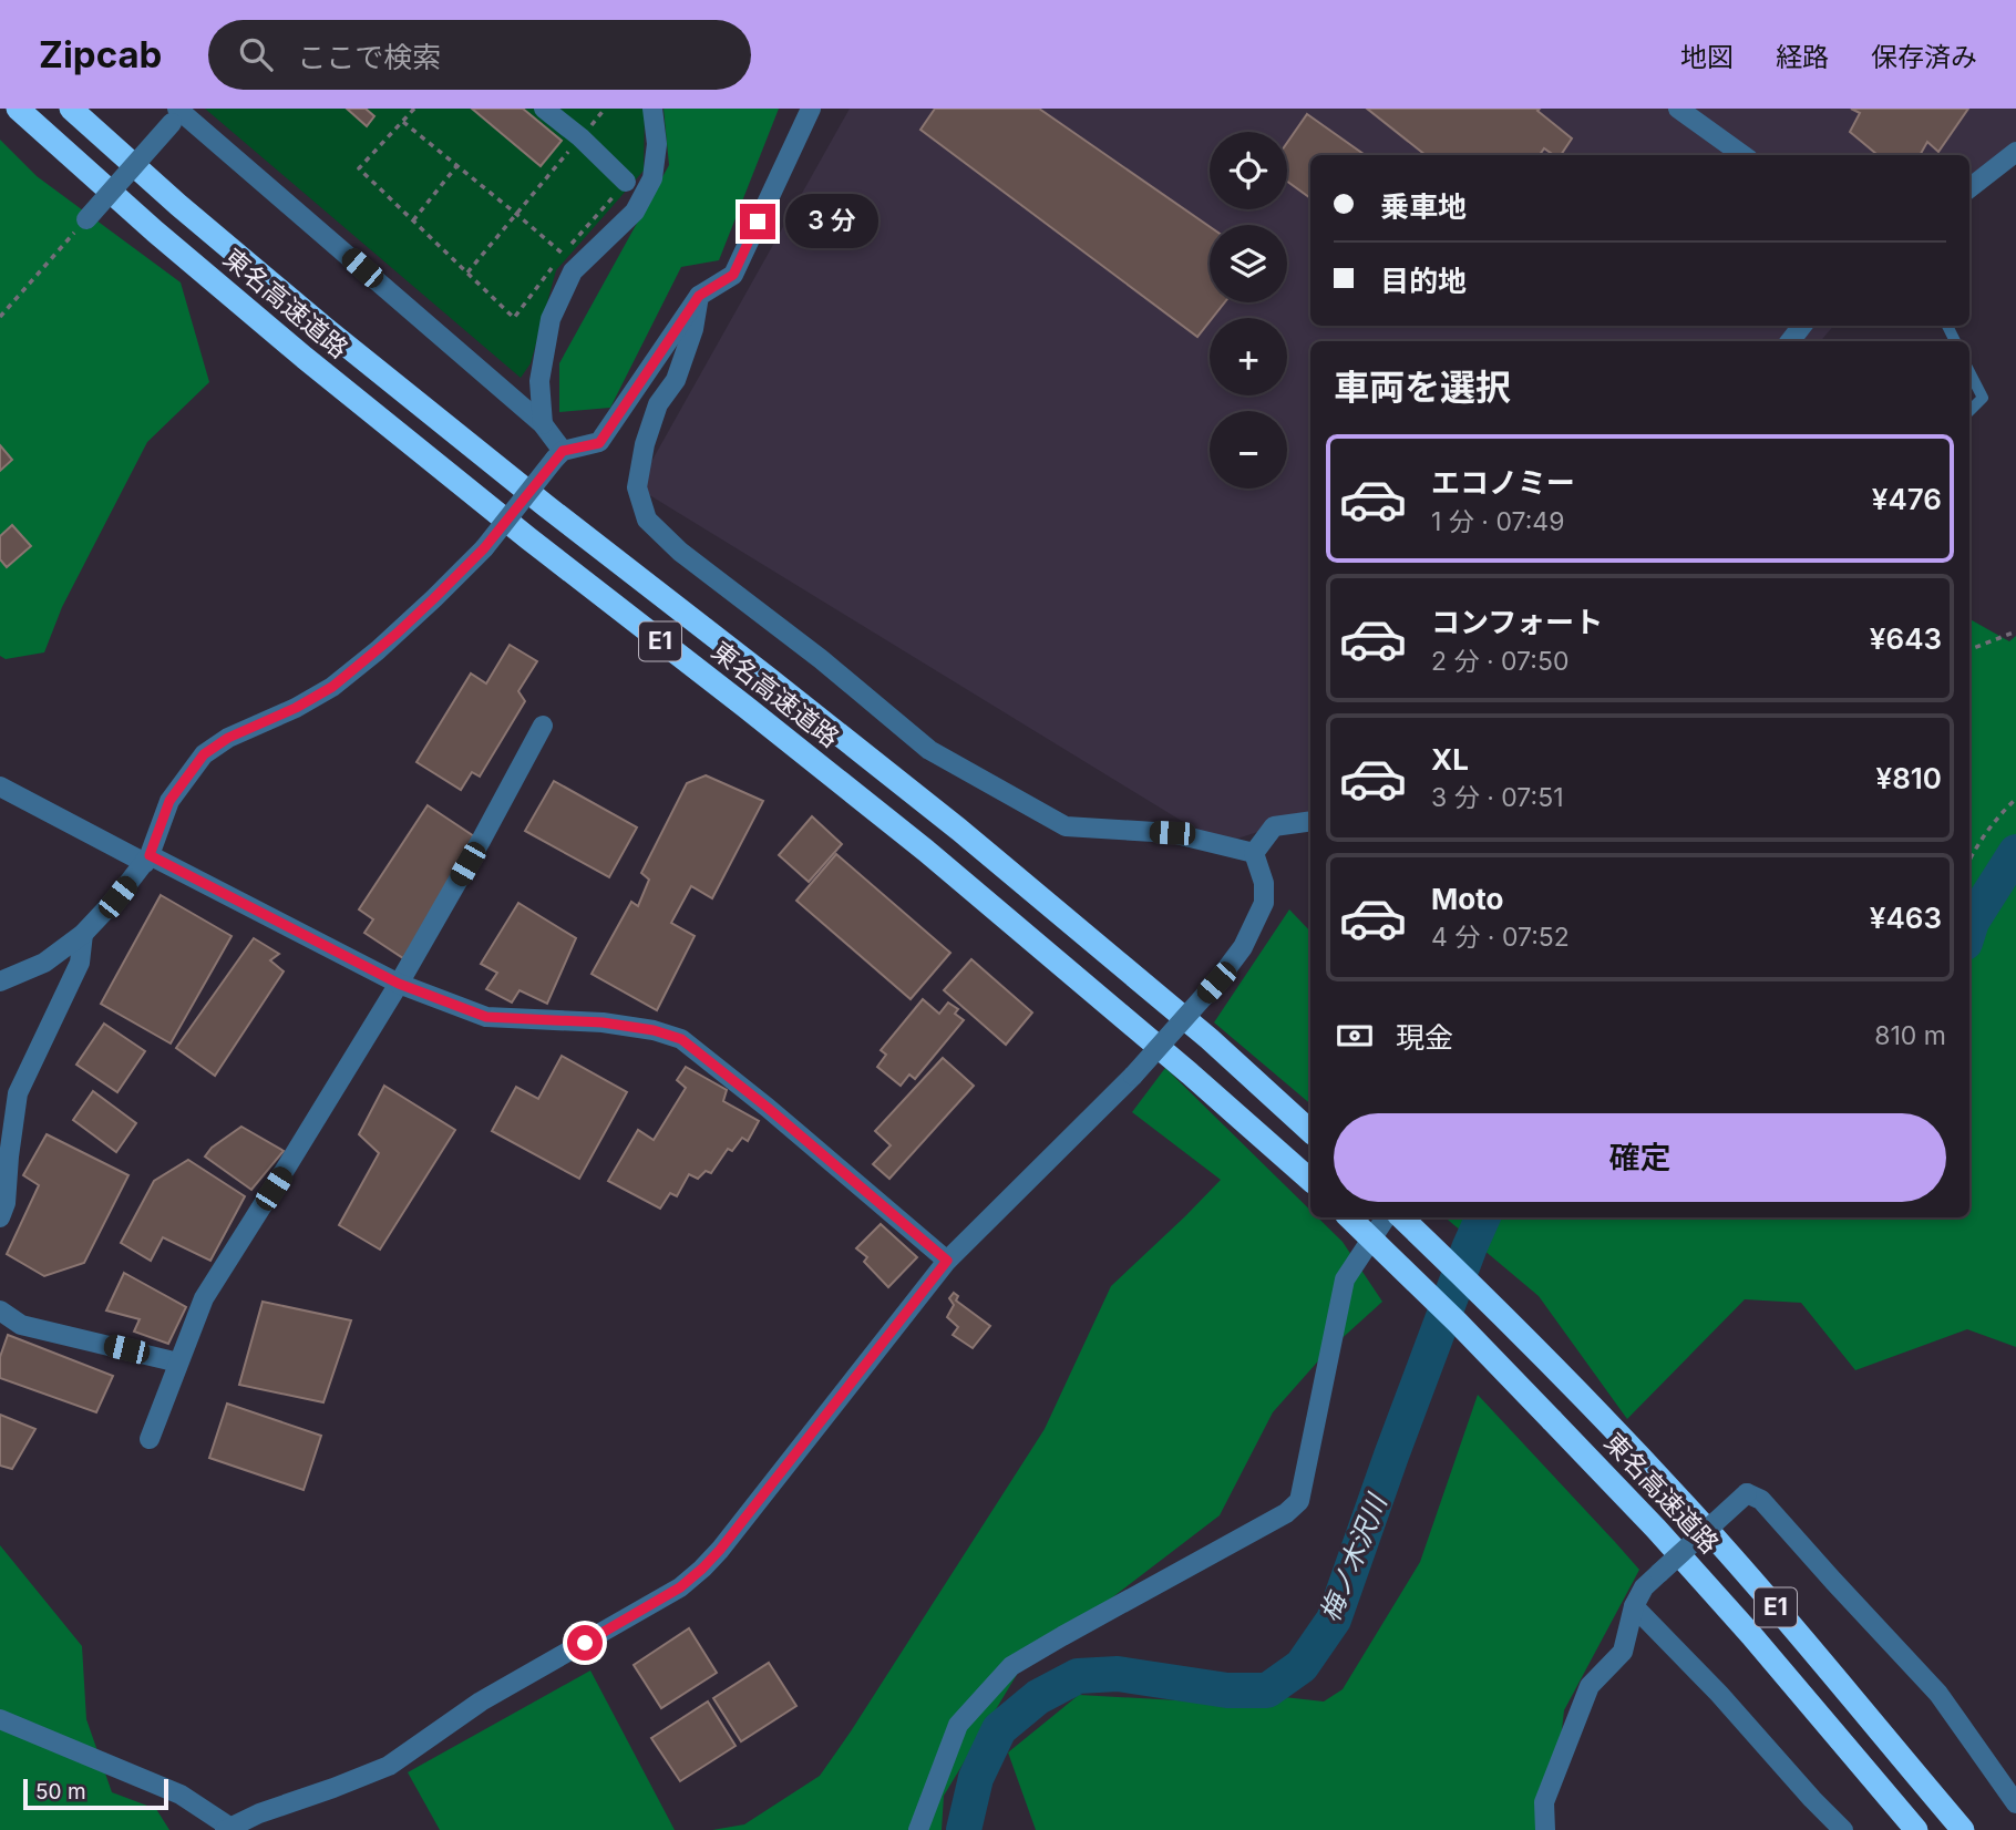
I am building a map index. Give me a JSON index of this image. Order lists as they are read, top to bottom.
{
  "streets": {
    "highway": ["東名高速道路", "E1"]
  },
  "water": ["梅ノ木沢川"],
  "scale_bar": "50 m",
  "page": {
    "header": "Zipcab",
    "search": "ここで検索",
    "nav": ["地図", "経路", "保存済み"],
    "map_buttons": ["+", "−"],
    "banner": ["乗車地", "目的地"],
    "bubble": "3 分",
    "heading": "車両を選択",
    "list": [
      {
        "name": "エコノミー",
        "note": "1 分 · 07:49",
        "value": "¥476"
      },
      {
        "name": "コンフォート",
        "note": "2 分 · 07:50",
        "value": "¥643"
      },
      {
        "name": "XL",
        "note": "3 分 · 07:51",
        "value": "¥810"
      },
      {
        "name": "Moto",
        "note": "4 分 · 07:52",
        "value": "¥463"
      }
    ],
    "pay": ["現金", "810 m"],
    "buttons": "確定",
    "scale": "50 m"
  }
}
